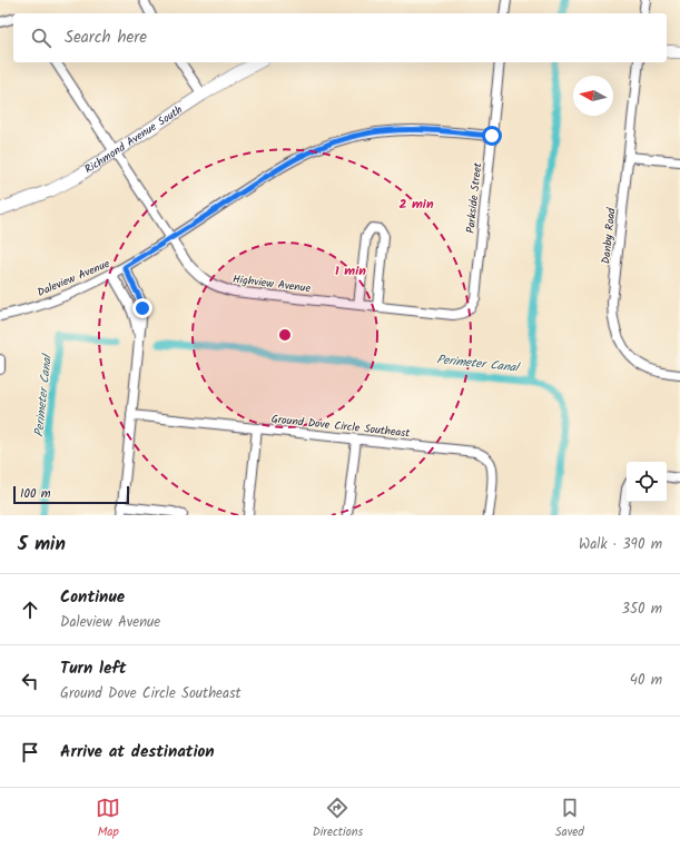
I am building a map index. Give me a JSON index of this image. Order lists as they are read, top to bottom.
{
  "streets": {
    "street": [
      "Richmond Avenue South",
      "Parkside Street",
      "Danby Road",
      "Daleview Avenue",
      "Highview Avenue",
      "Ground Dove Circle Southeast"
    ]
  },
  "crossings": [
    ["Richmond Avenue South", "Highview Avenue"],
    ["Parkside Street", "Daleview Avenue"],
    ["Parkside Street", "Highview Avenue"],
    ["Daleview Avenue", "Highview Avenue"]
  ],
  "water": ["Perimeter Canal"],
  "scale_bar": "100 m",
  "north": "left",
  "page": {
    "search": "Search here",
    "scale": "100 m",
    "heading": ["5 min", "Walk · 390 m"],
    "list": [
      ["Continue", "Daleview Avenue", "350 m"],
      ["Turn left", "Ground Dove Circle Southeast", "40 m"],
      "Arrive at destination"
    ],
    "nav": ["Map", "Directions", "Saved"]
  },
  "rings": ["2 min", "1 min"]
}
